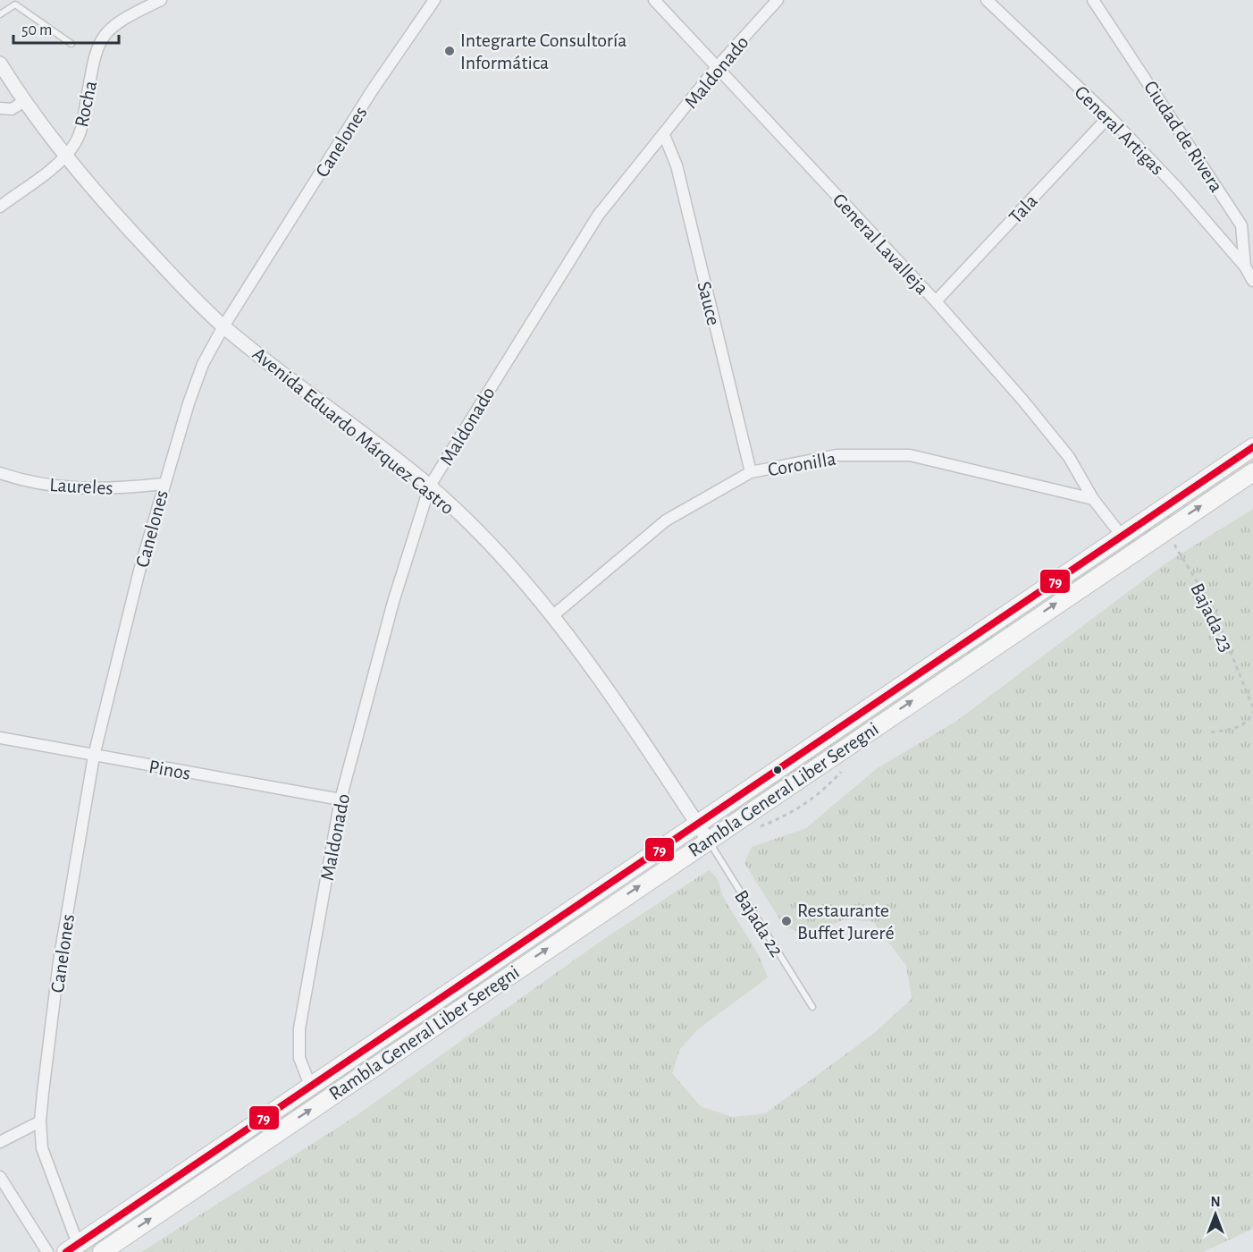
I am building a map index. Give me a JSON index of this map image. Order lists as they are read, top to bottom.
{
  "streets": {
    "main road": ["Rambla General Liber Seregni"],
    "street": [
      "Maldonado",
      "Rocha",
      "General Artigas",
      "Ciudad de Rivera",
      "Canelones",
      "Tala",
      "General Lavalleja",
      "Sauce",
      "Avenida Eduardo Márquez Castro",
      "Coronilla",
      "Laureles",
      "Pinos"
    ],
    "lane": ["Bajada 22"],
    "path": ["Bajada 23"]
  },
  "crossings": [
    ["Maldonado", "General Lavalleja"],
    ["Maldonado", "Sauce"],
    ["Maldonado", "Avenida Eduardo Márquez Castro"],
    ["Maldonado", "Pinos"],
    ["Maldonado", "Rambla General Liber Seregni"],
    ["Rocha", "Avenida Eduardo Márquez Castro"],
    ["General Artigas", "Ciudad de Rivera"],
    ["General Artigas", "Tala"],
    ["Canelones", "Avenida Eduardo Márquez Castro"],
    ["Canelones", "Laureles"],
    ["Canelones", "Pinos"],
    ["Canelones", "Rambla General Liber Seregni"],
    ["Tala", "General Lavalleja"],
    ["General Lavalleja", "Coronilla"],
    ["General Lavalleja", "Rambla General Liber Seregni"],
    ["Sauce", "Coronilla"],
    ["Avenida Eduardo Márquez Castro", "Coronilla"],
    ["Avenida Eduardo Márquez Castro", "Rambla General Liber Seregni"],
    ["Avenida Eduardo Márquez Castro", "Bajada 22"],
    ["Bajada 23", "Rambla General Liber Seregni"],
    ["Rambla General Liber Seregni", "Bajada 22"]
  ],
  "places": ["Integrarte Consultoría Informática", "Restaurante Buffet Jureré"],
  "lines": ["transit line 79"],
  "scale_bar": "50 m",
  "north": "top"
}
